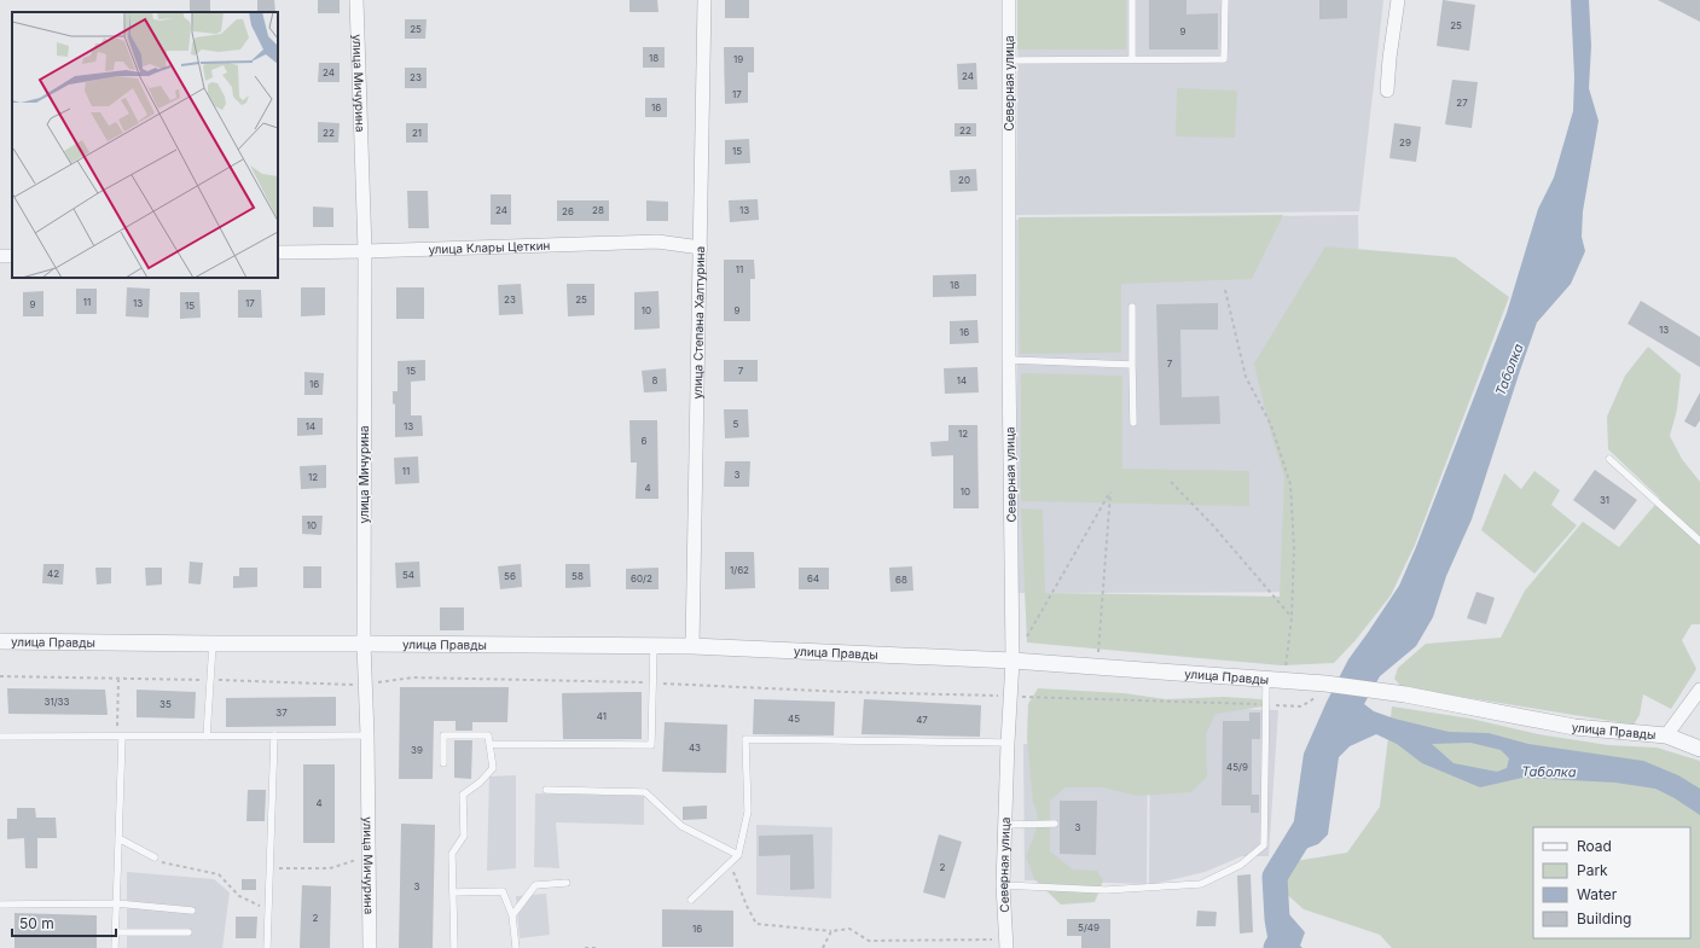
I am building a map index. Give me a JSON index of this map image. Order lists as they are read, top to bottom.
{
  "streets": {
    "street": [
      "улица Мичурина",
      "Северная улица",
      "улица Клары Цеткин",
      "улица Степана Халтурина",
      "улица Правды"
    ]
  },
  "crossings": [
    ["улица Мичурина", "улица Клары Цеткин"],
    ["улица Мичурина", "улица Правды"],
    ["Северная улица", "улица Правды"],
    ["улица Клары Цеткин", "улица Степана Халтурина"],
    ["улица Степана Халтурина", "улица Правды"]
  ],
  "water": ["Таболка"],
  "house_numbers": [
    "25",
    "25",
    "9",
    "18",
    "19",
    "24",
    "24",
    "23",
    "17",
    "27",
    "16",
    "22",
    "22",
    "21",
    "29",
    "15",
    "20",
    "24",
    "28",
    "13",
    "26",
    "11",
    "18",
    "23",
    "25",
    "11",
    "13",
    "17",
    "9",
    "15",
    "10",
    "9",
    "13",
    "16",
    "7",
    "15",
    "7",
    "8",
    "14",
    "16",
    "5",
    "14",
    "13",
    "12",
    "6",
    "11",
    "3",
    "12",
    "4",
    "10",
    "31",
    "10",
    "1/62",
    "42",
    "54",
    "56",
    "58",
    "60/2",
    "64",
    "68",
    "31/33",
    "35",
    "37",
    "41",
    "45",
    "47",
    "43",
    "39",
    "45/9",
    "4",
    "3",
    "2",
    "3",
    "2",
    "5/49",
    "16"
  ],
  "legend": [
    "Road",
    "Park",
    "Water",
    "Building"
  ],
  "scale_bar": "50 m"
}
